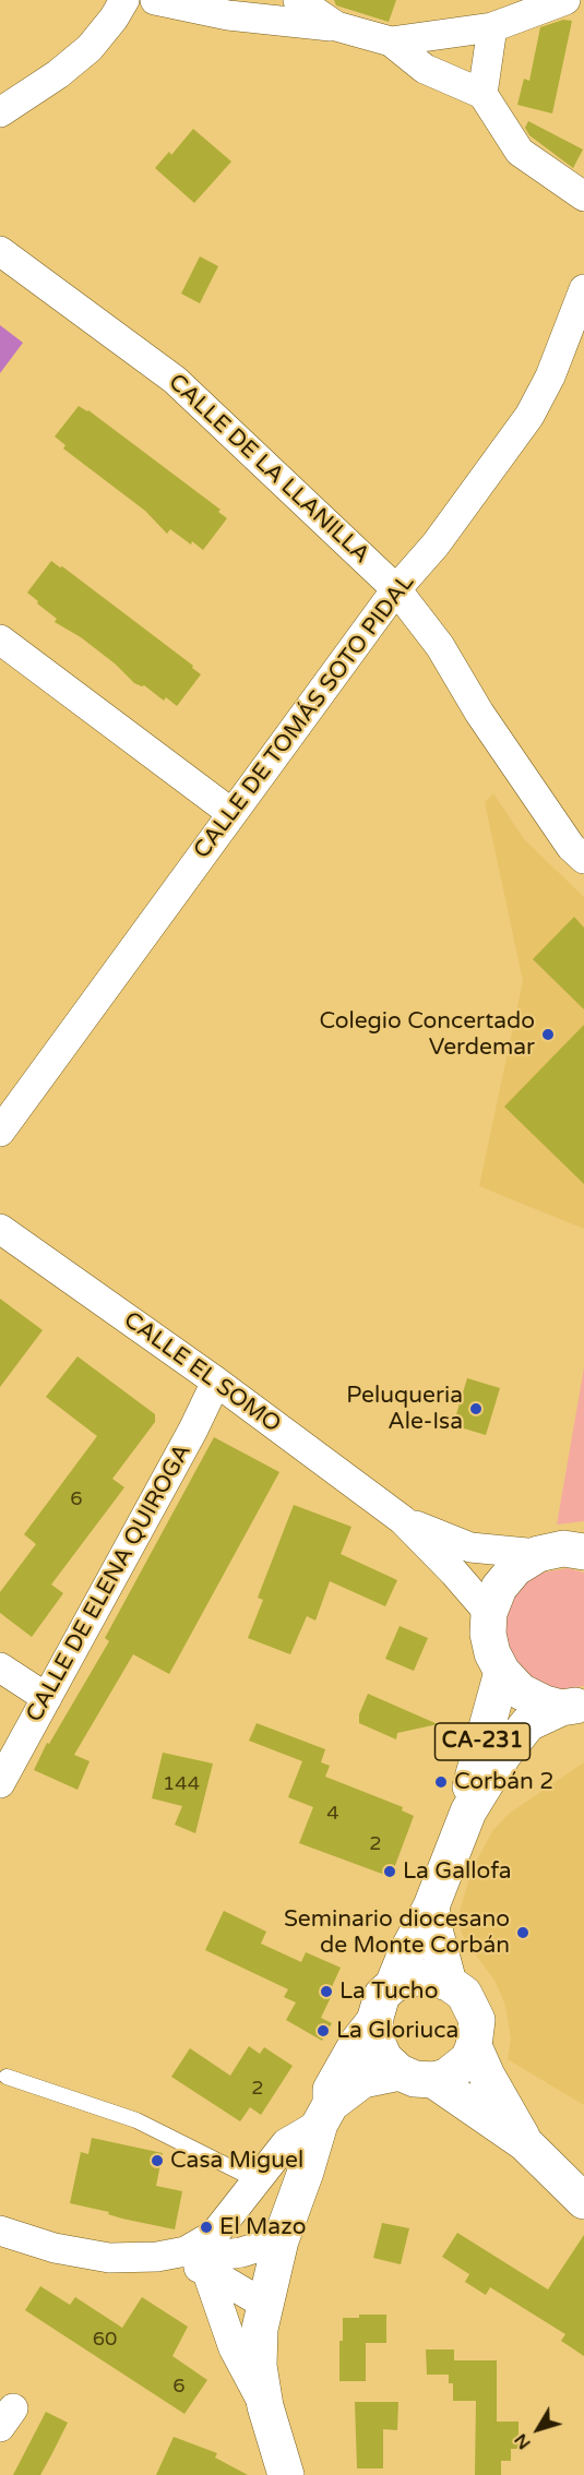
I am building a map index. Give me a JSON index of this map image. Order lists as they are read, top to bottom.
{
  "streets": {
    "main road": ["CA-231"],
    "street": [
      "CALLE DE LA LLANILLA",
      "CALLE DE TOMÁS SOTO PIDAL",
      "CALLE EL SOMO",
      "CALLE DE ELENA QUIROGA"
    ]
  },
  "crossings": [
    ["CALLE DE LA LLANILLA", "CALLE DE TOMÁS SOTO PIDAL"],
    ["CALLE EL SOMO", "CALLE DE ELENA QUIROGA"]
  ],
  "places": [
    "Colegio Concertado Verdemar",
    "Peluqueria Ale-Isa",
    "Corbán 2",
    "La Gallofa",
    "Seminario diocesano de Monte Corbán",
    "La Tucho",
    "La Gloriuca",
    "Casa Miguel",
    "El Mazo"
  ],
  "house_numbers": [
    "6",
    "144",
    "4",
    "2",
    "2",
    "60",
    "6"
  ],
  "north": "bottom left"
}
